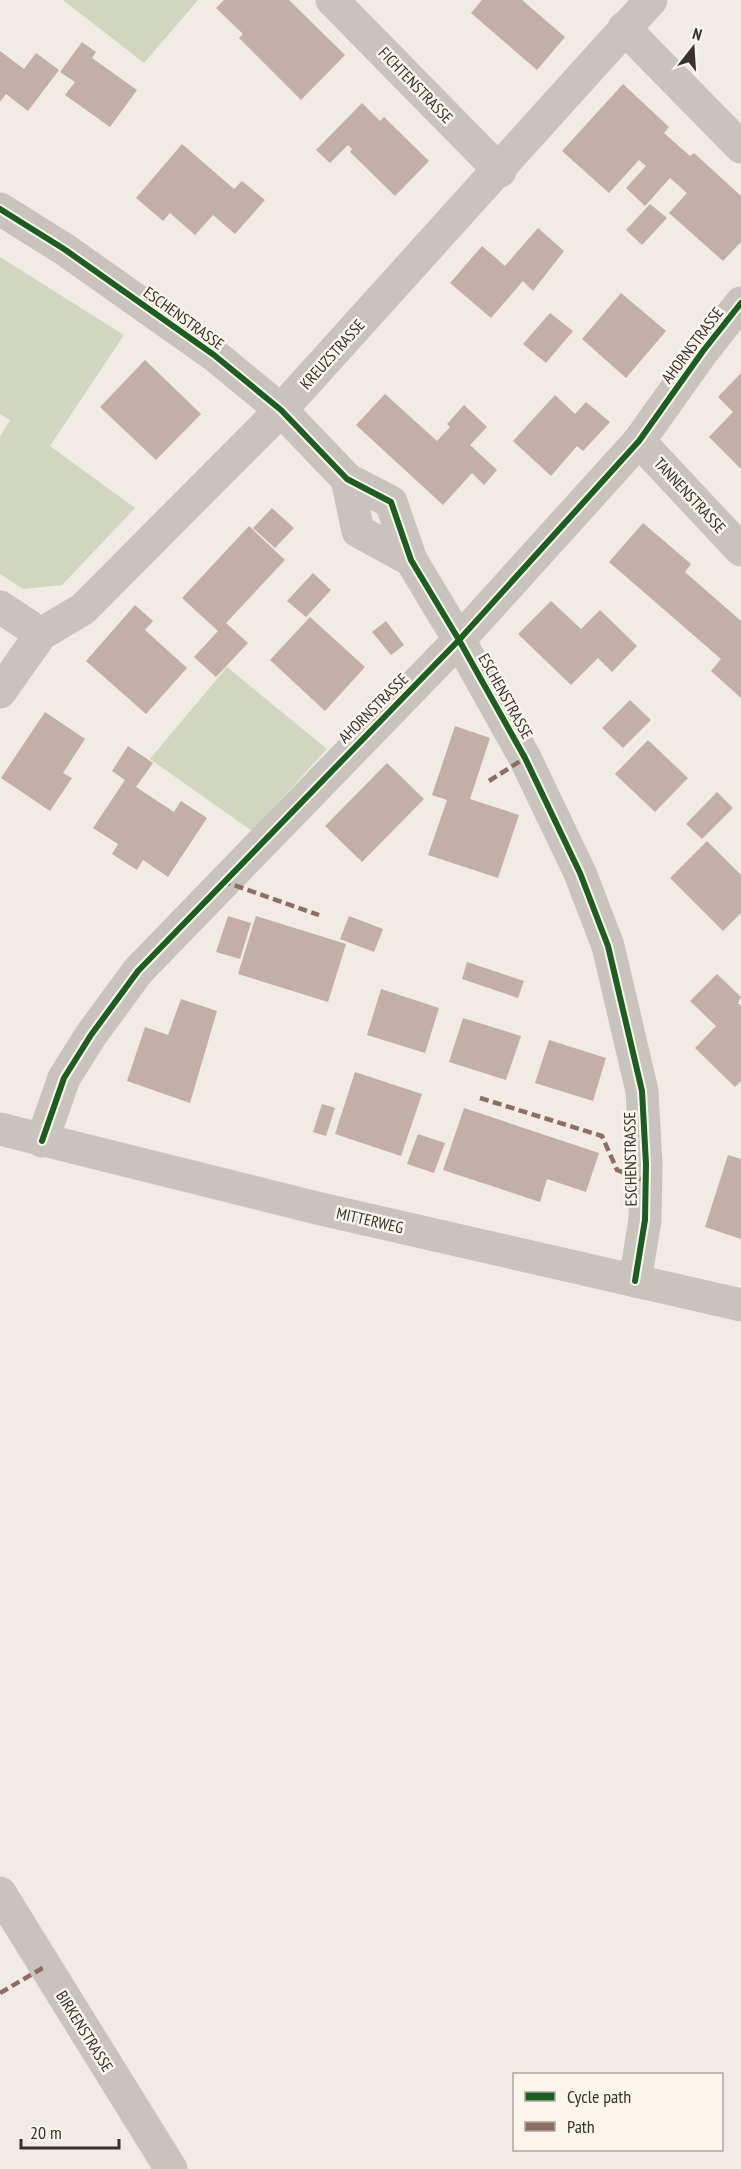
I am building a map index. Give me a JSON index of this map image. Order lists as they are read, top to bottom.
{
  "streets": {
    "street": [
      "FICHTENSTRASSE",
      "ESCHENSTRASSE",
      "AHORNSTRASSE",
      "KREUZSTRASSE",
      "TANNENSTRASSE",
      "MITTERWEG",
      "BIRKENSTRASSE"
    ]
  },
  "crossings": [
    ["FICHTENSTRASSE", "KREUZSTRASSE"],
    ["ESCHENSTRASSE", "AHORNSTRASSE"],
    ["ESCHENSTRASSE", "KREUZSTRASSE"],
    ["ESCHENSTRASSE", "MITTERWEG"],
    ["AHORNSTRASSE", "TANNENSTRASSE"],
    ["AHORNSTRASSE", "MITTERWEG"]
  ],
  "legend": ["Cycle path", "Path"],
  "scale_bar": "20 m",
  "north": "top"
}
